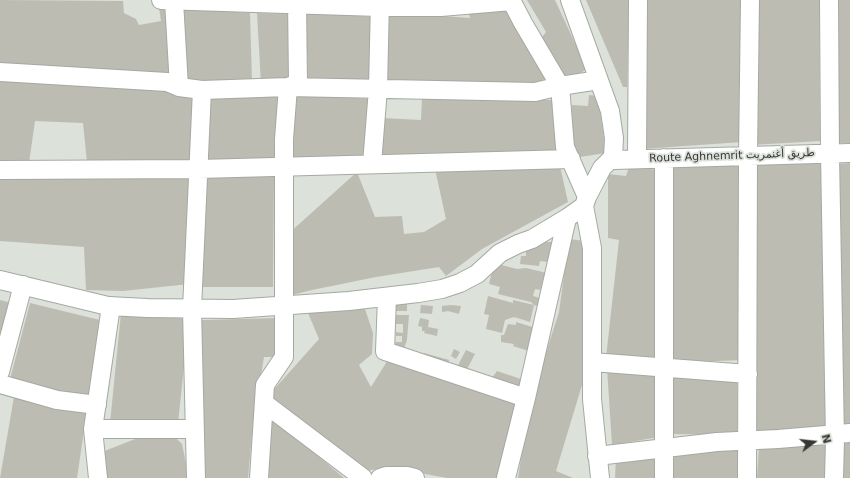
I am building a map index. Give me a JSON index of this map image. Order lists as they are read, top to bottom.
{
  "streets": {
    "street": ["Route Aghnemrit طريق أغنمريت"]
  },
  "north": "right"
}
